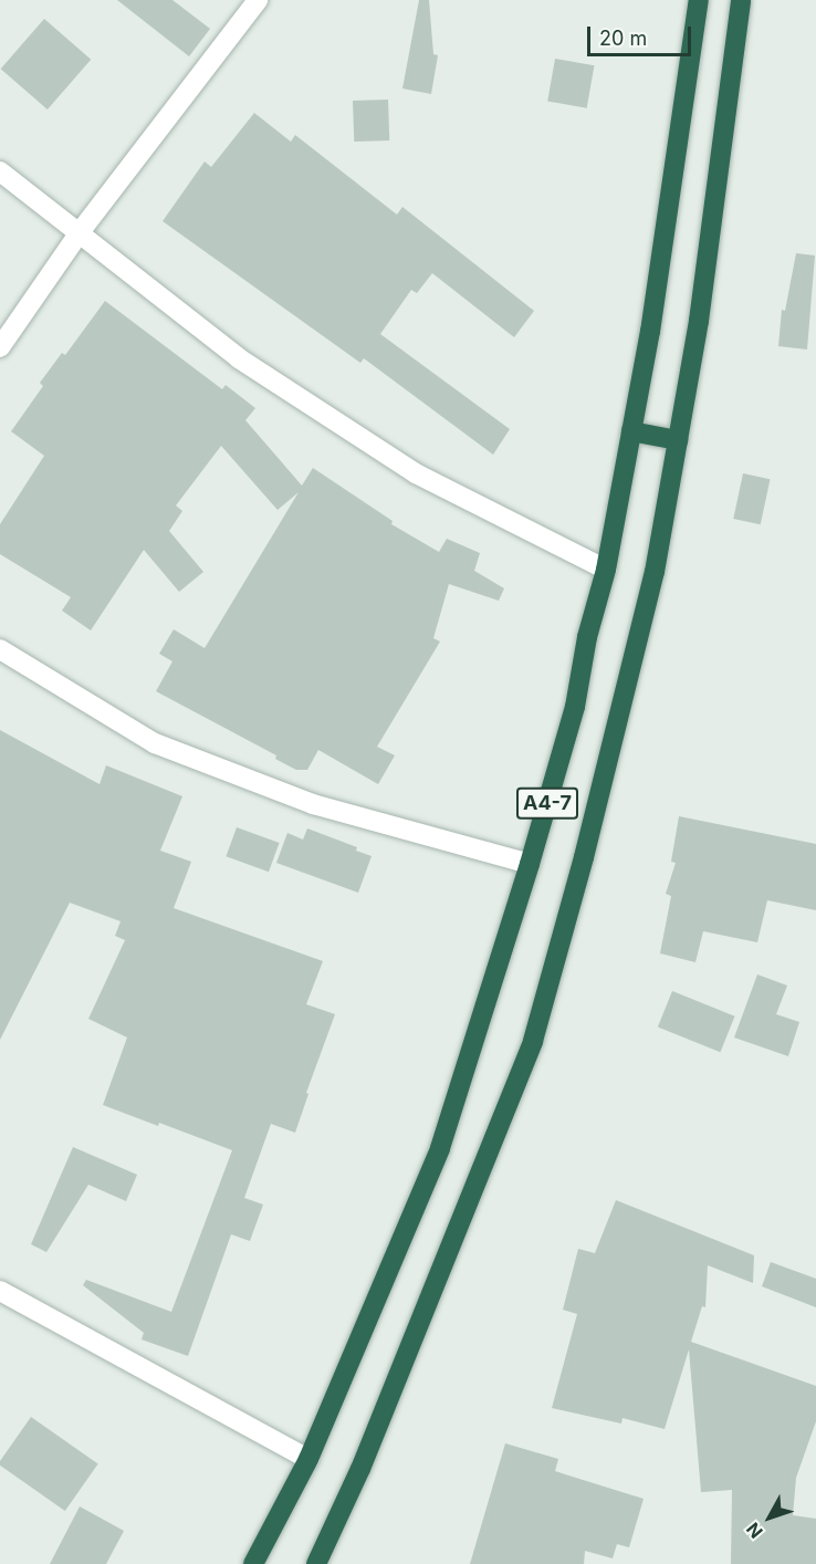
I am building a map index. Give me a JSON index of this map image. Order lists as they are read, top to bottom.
{
  "streets": {
    "highway": ["A4-7"]
  },
  "scale_bar": "20 m",
  "north": "bottom left"
}
